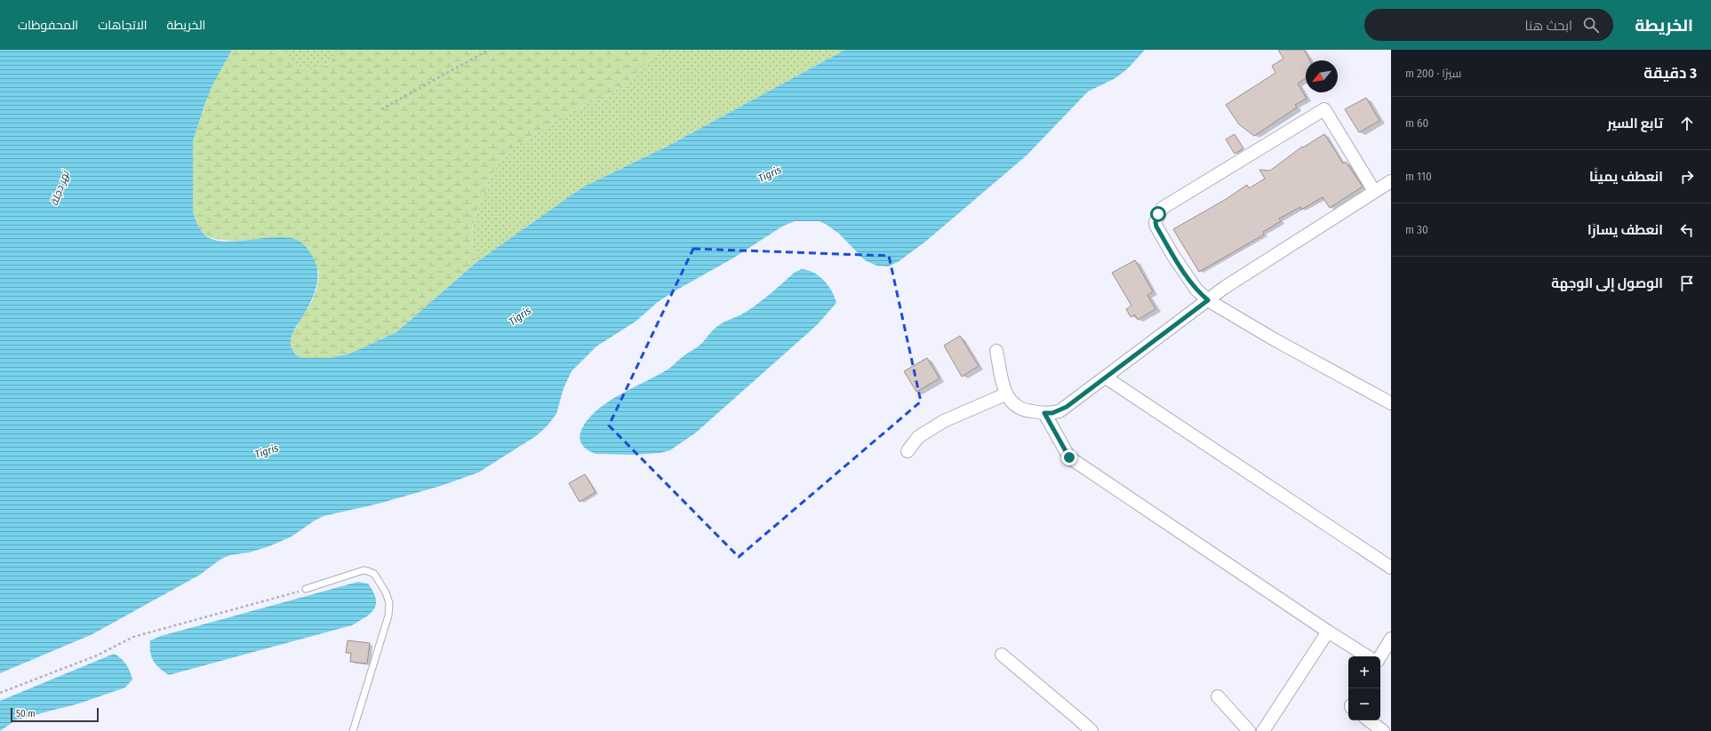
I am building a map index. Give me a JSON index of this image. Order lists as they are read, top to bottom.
{
  "water": ["Tigris", "نهر دجلة"],
  "scale_bar": "50 m",
  "north": "bottom left",
  "page": {
    "header": "الخريطة",
    "search": "ابحث هنا",
    "nav": ["الخريطة", "الاتجاهات", "المحفوظات"],
    "heading": ["3 دقيقة", "سيرًا · 200 m"],
    "list": [
      ["تابع السير", "60 m"],
      ["انعطف يمينًا", "110 m"],
      ["انعطف يسارًا", "30 m"],
      "الوصول إلى الوجهة"
    ],
    "map_buttons": ["+", "−"],
    "scale": "50 m"
  }
}
